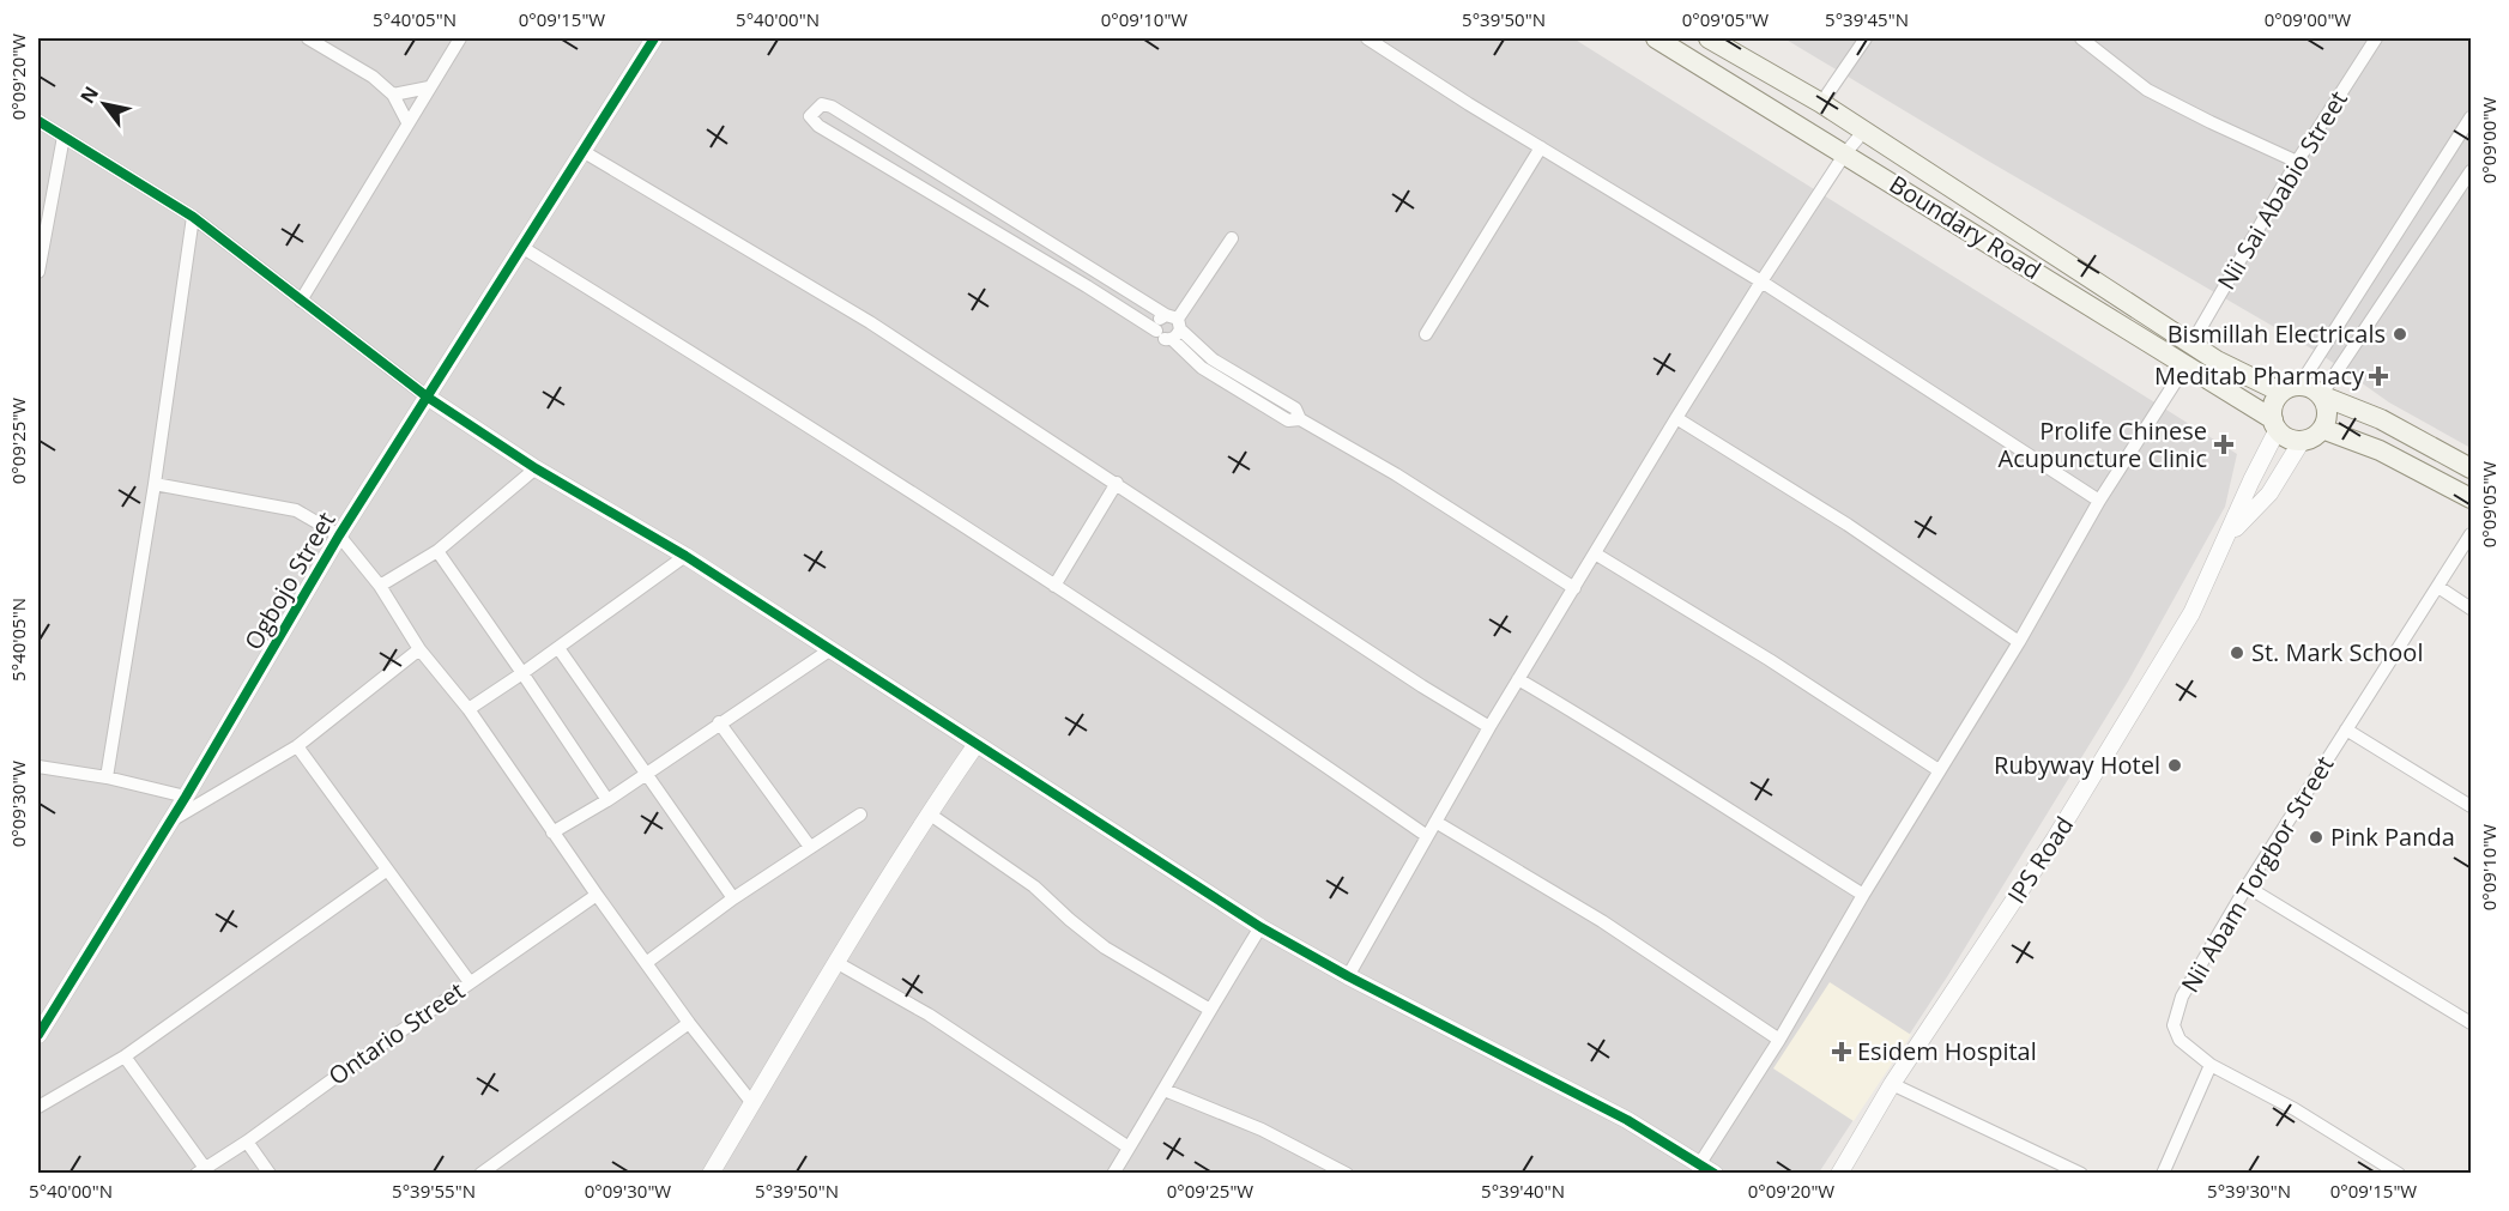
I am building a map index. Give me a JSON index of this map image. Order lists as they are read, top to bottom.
{
  "streets": {
    "main road": ["Boundary Road"],
    "street": [
      "Nii Sai Ababio Street",
      "Ogbojo Street",
      "IPS Road",
      "Nii Abam Torgbor Street",
      "Ontario Street"
    ]
  },
  "crossings": [
    ["Nii Sai Ababio Street", "Boundary Road"],
    ["Boundary Road", "IPS Road"]
  ],
  "places": {
    "other": [
      "Bismillah Electricals",
      "St. Mark School",
      "Rubyway Hotel",
      "Pink Panda"
    ],
    "health": ["Meditab Pharmacy", "Prolife Chinese Acupuncture Clinic", "Esidem Hospital"]
  },
  "north": "top left",
  "coordinates": [
    "5°40'05\"N",
    "0°09'15\"W",
    "5°40'00\"N",
    "0°09'10\"W",
    "5°39'50\"N",
    "0°09'05\"W",
    "5°39'45\"N",
    "0°09'00\"W",
    "0°09'20\"W",
    "0°09'25\"W",
    "0°09'30\"W",
    "5°39'55\"N",
    "5°39'40\"N",
    "5°39'30\"N"
  ]
}
